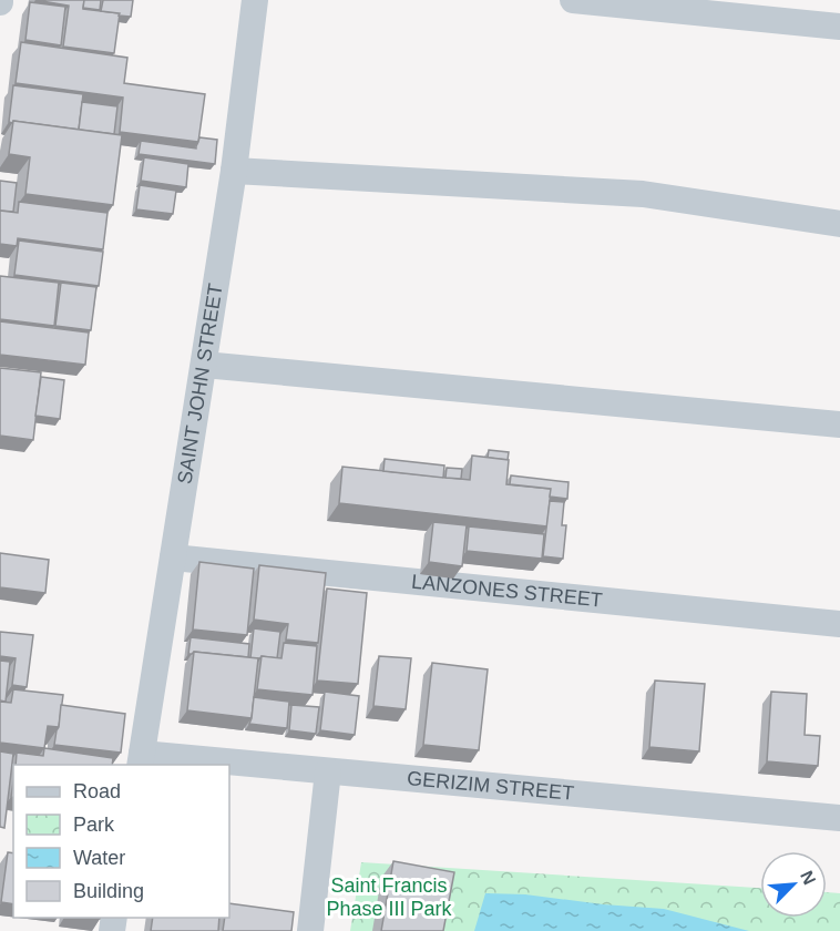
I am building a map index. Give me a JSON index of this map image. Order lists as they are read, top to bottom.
{
  "streets": {
    "street": ["SAINT JOHN STREET", "LANZONES STREET", "GERIZIM STREET"]
  },
  "crossings": [
    ["SAINT JOHN STREET", "LANZONES STREET"],
    ["SAINT JOHN STREET", "GERIZIM STREET"]
  ],
  "parks": ["Saint Francis Phase III Park"],
  "legend": [
    "Road",
    "Park",
    "Water",
    "Building"
  ],
  "north": "top right"
}
